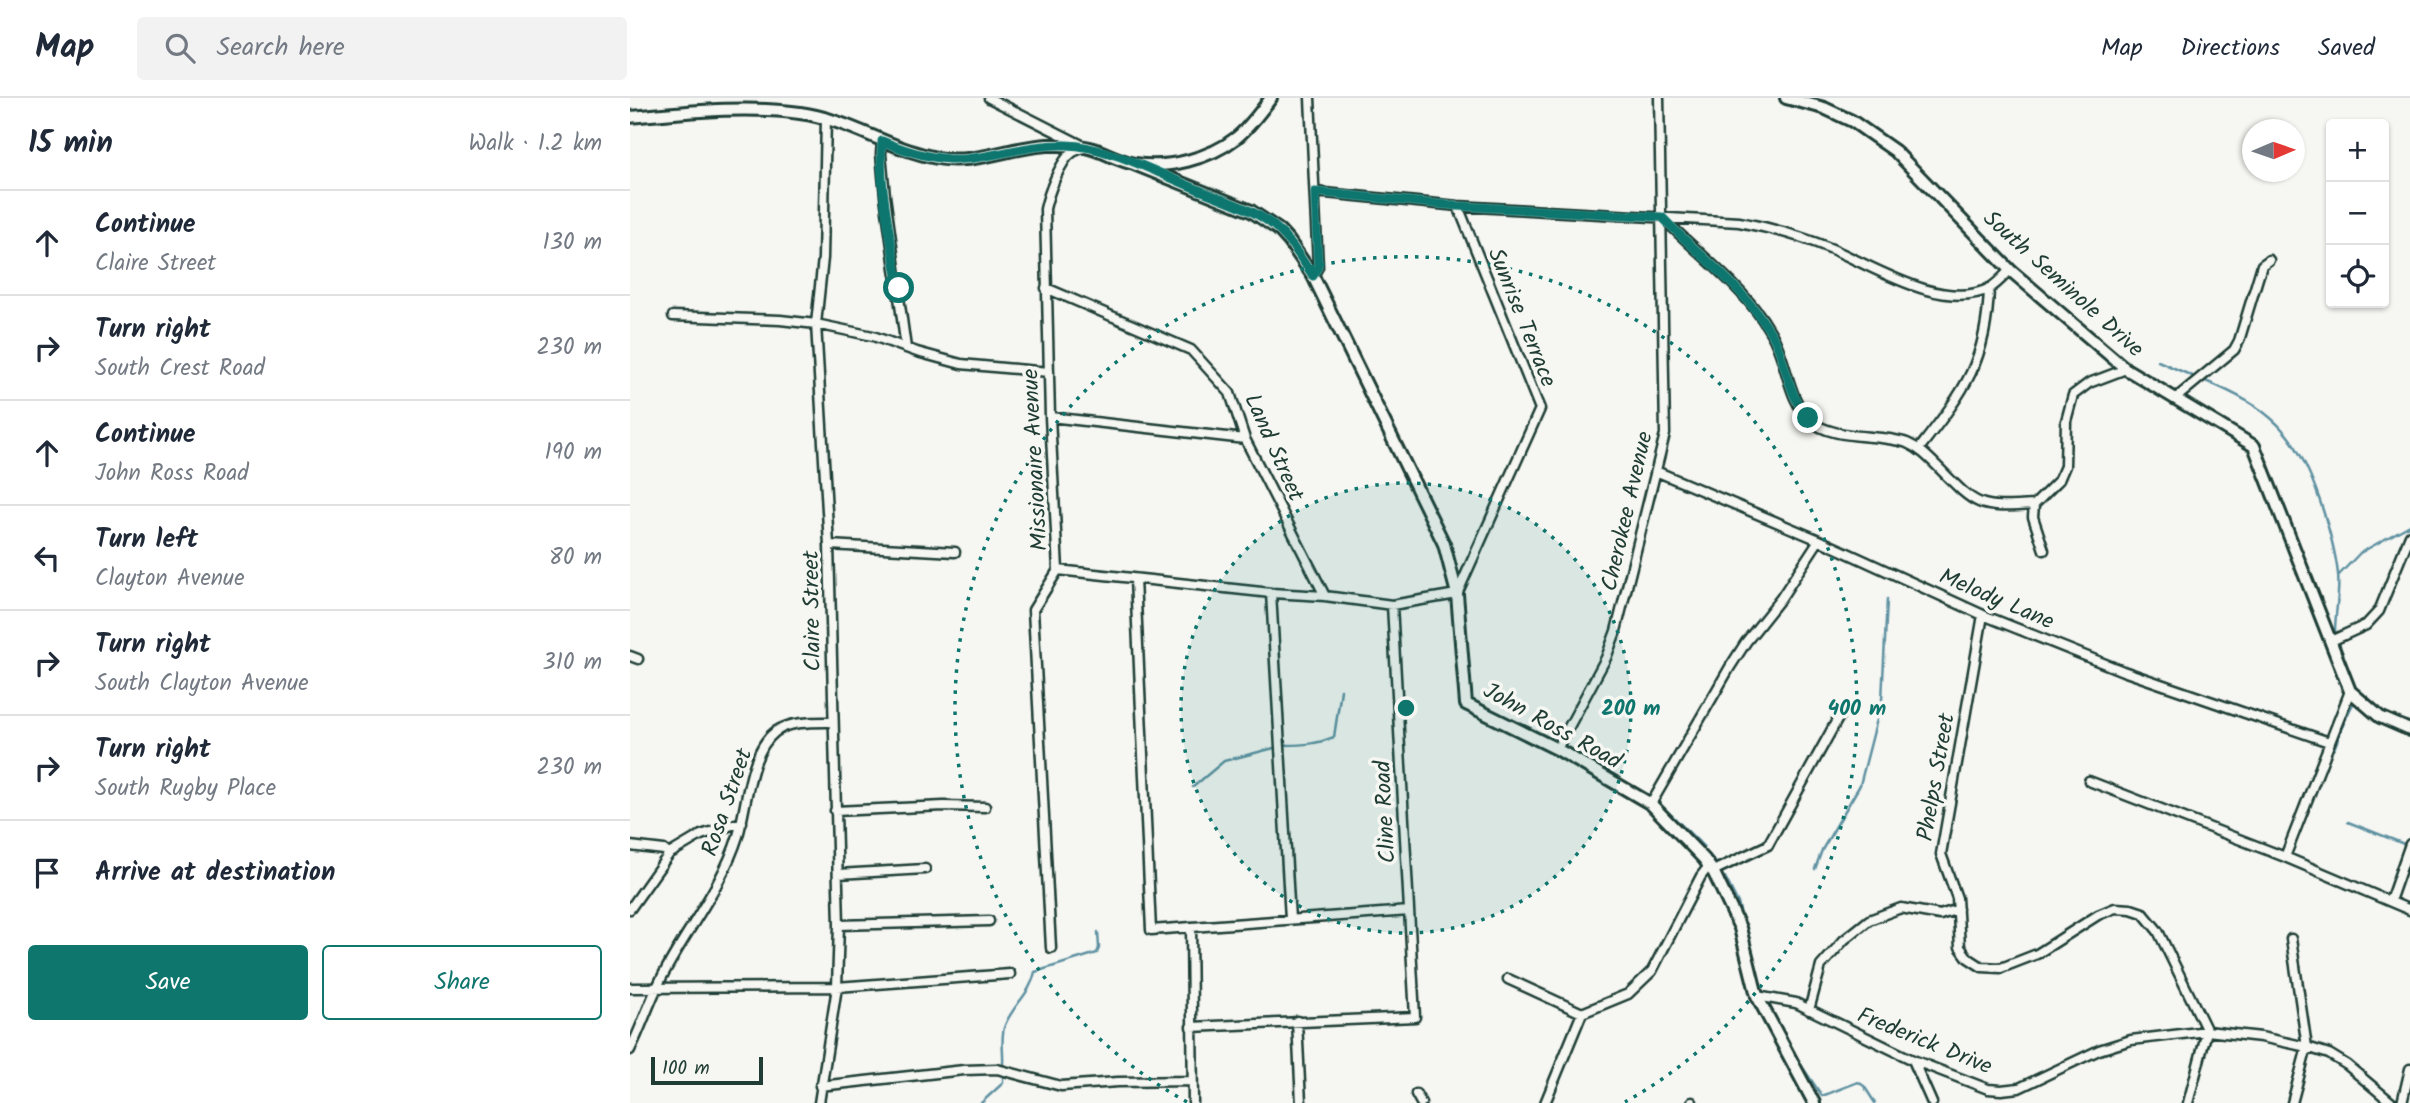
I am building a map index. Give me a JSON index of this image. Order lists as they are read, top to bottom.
{
  "streets": {
    "street": [
      "South Seminole Drive",
      "Sunrise Terrace",
      "Land Street",
      "Missionaire Avenue",
      "Cherokee Avenue",
      "Melody Lane",
      "Claire Street",
      "John Ross Road",
      "Phelps Street",
      "Rosa Street",
      "Cline Road",
      "Frederick Drive"
    ]
  },
  "crossings": [
    ["Sunrise Terrace", "John Ross Road"],
    ["Land Street", "Missionaire Avenue"],
    ["Cherokee Avenue", "Melody Lane"],
    ["Cherokee Avenue", "John Ross Road"],
    ["Melody Lane", "Phelps Street"],
    ["Claire Street", "Rosa Street"],
    ["John Ross Road", "Frederick Drive"],
    ["Phelps Street", "Frederick Drive"]
  ],
  "scale_bar": "100 m",
  "north": "right",
  "page": {
    "header": "Map",
    "search": "Search here",
    "nav": ["Map", "Directions", "Saved"],
    "heading": ["15 min", "Walk · 1.2 km"],
    "map_buttons": ["+", "−"],
    "list": [
      ["Continue", "Claire Street", "130 m"],
      ["Turn right", "South Crest Road", "230 m"],
      ["Continue", "John Ross Road", "190 m"],
      ["Turn left", "Clayton Avenue", "80 m"],
      ["Turn right", "South Clayton Avenue", "310 m"],
      ["Turn right", "South Rugby Place", "230 m"],
      "Arrive at destination"
    ],
    "buttons": ["Save", "Share"],
    "scale": "100 m"
  },
  "rings": ["200 m", "400 m"]
}
